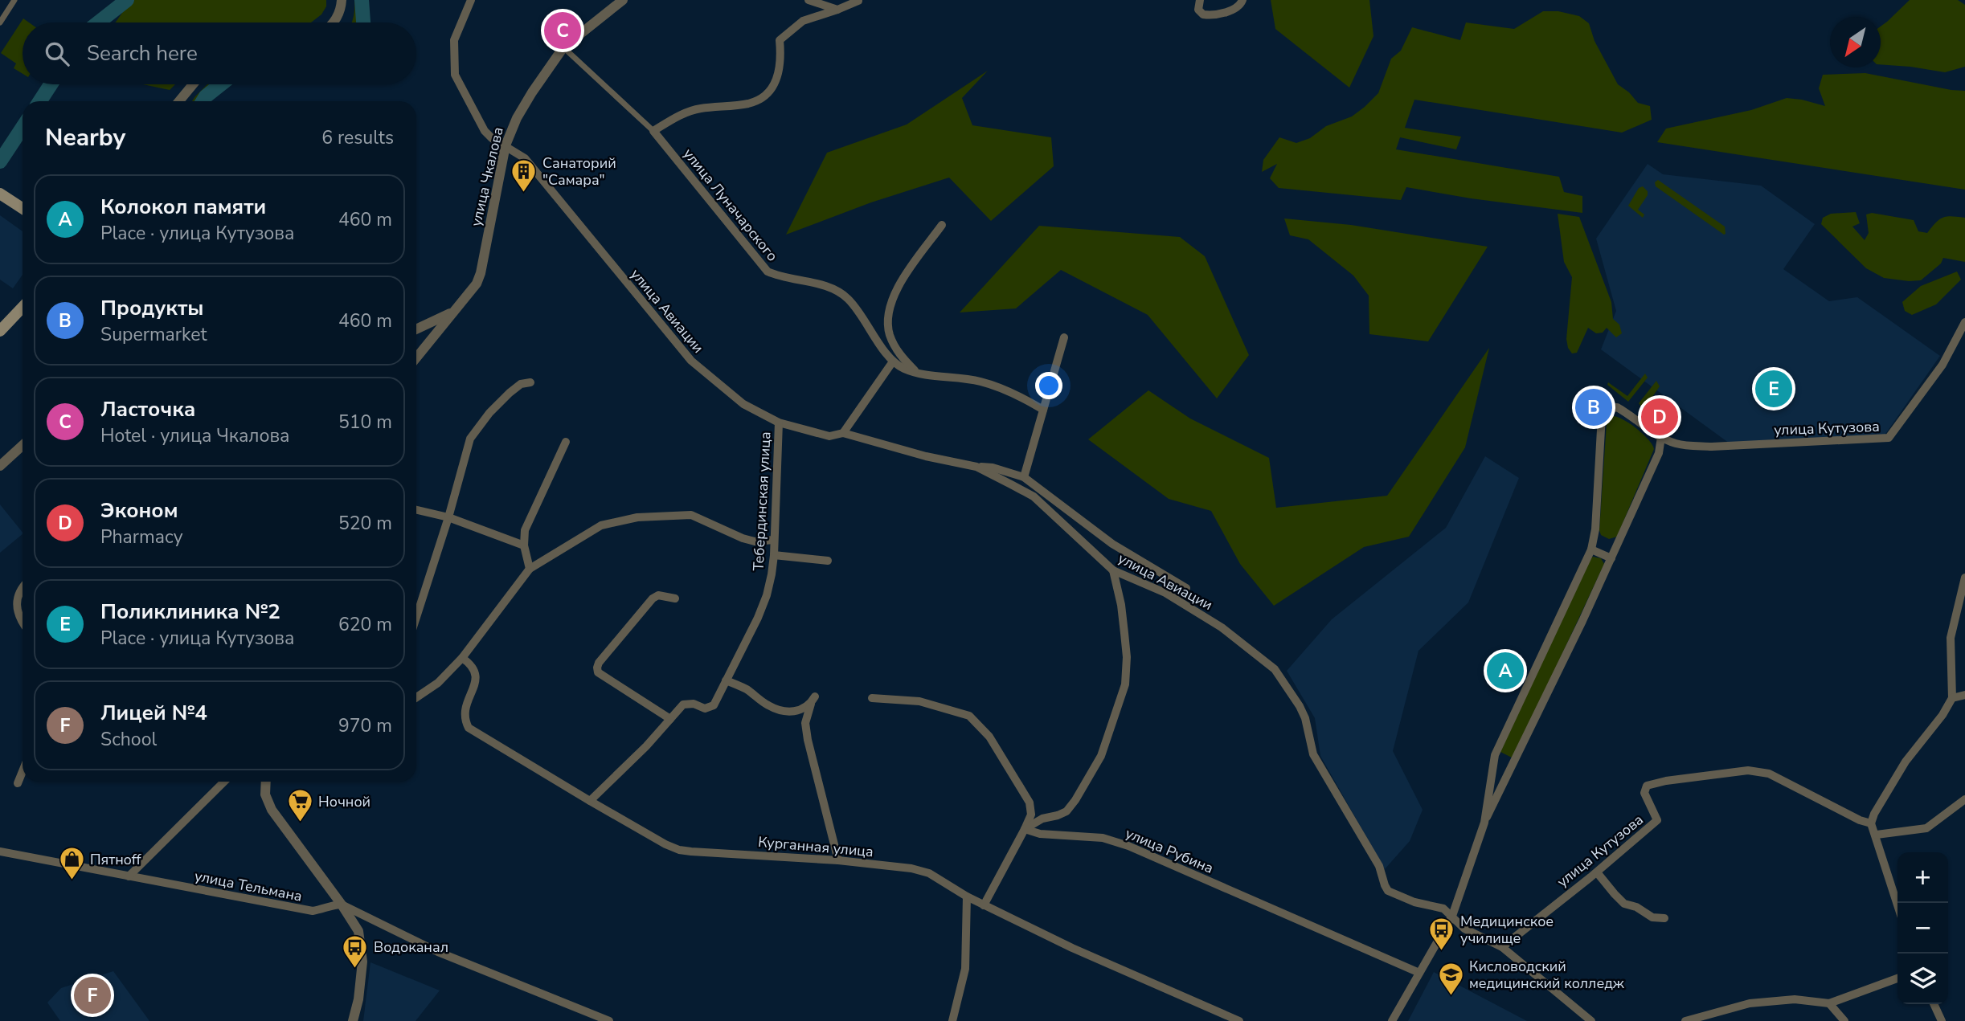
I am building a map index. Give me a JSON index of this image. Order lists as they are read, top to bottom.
{
  "streets": {
    "street": [
      "улица Чкалова",
      "улица Луначарского",
      "улица Авиации",
      "улица Кутузова",
      "Тебердинская улица",
      "Курганная улица",
      "улица Рубина",
      "улица Тельмана"
    ]
  },
  "crossings": [
    ["улица Чкалова", "улица Луначарского"],
    ["улица Чкалова", "улица Авиации"],
    ["улица Авиации", "улица Кутузова"],
    ["улица Авиации", "Тебердинская улица"],
    ["улица Кутузова", "улица Рубина"],
    ["Тебердинская улица", "Курганная улица"]
  ],
  "places": {
    "building": ["Санаторий \"Самара\""],
    "supermarket": ["Ночной"],
    "shop": ["Пятнoff"],
    "bus stop": ["Медицинское училище", "Водоканал"],
    "school or university": ["Кисловодский медицинский колледж"]
  },
  "north": "bottom left",
  "page": {
    "pins": [
      "C",
      "E",
      "B",
      "D",
      "A",
      "F"
    ],
    "search": "Search here",
    "heading": ["Nearby", "6 results"],
    "list": [
      {
        "mark": "A",
        "name": "Колокол памяти",
        "note": "Place · улица Кутузова",
        "value": "460 m"
      },
      {
        "mark": "B",
        "name": "Продукты",
        "note": "Supermarket",
        "value": "460 m"
      },
      {
        "mark": "C",
        "name": "Ласточка",
        "note": "Hotel · улица Чкалова",
        "value": "510 m"
      },
      {
        "mark": "D",
        "name": "Эконом",
        "note": "Pharmacy",
        "value": "520 m"
      },
      {
        "mark": "E",
        "name": "Поликлиника №2",
        "note": "Place · улица Кутузова",
        "value": "620 m"
      },
      {
        "mark": "F",
        "name": "Лицей №4",
        "note": "School",
        "value": "970 m"
      }
    ],
    "map_buttons": ["+", "−"]
  }
}
